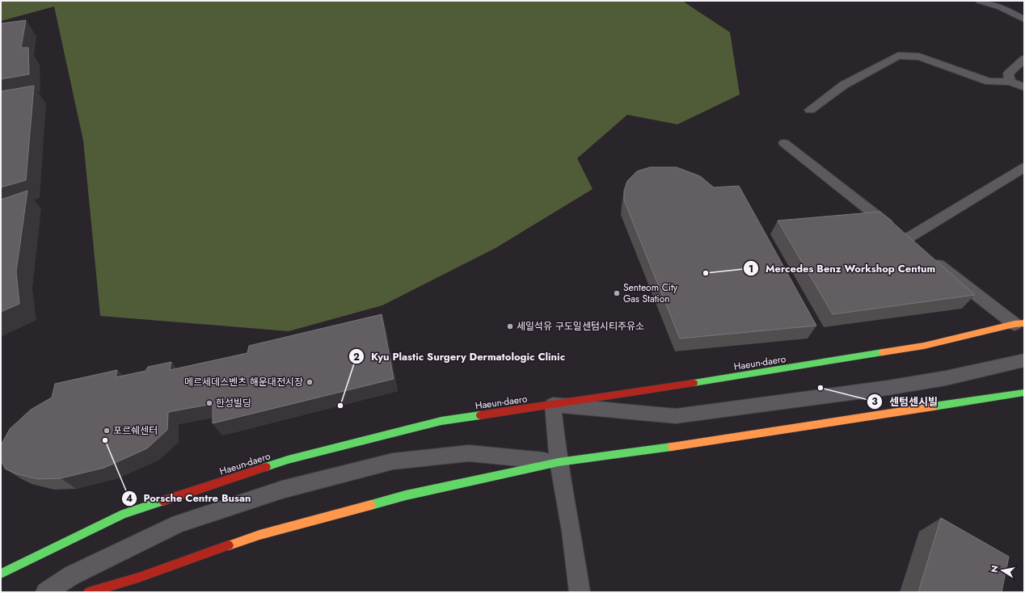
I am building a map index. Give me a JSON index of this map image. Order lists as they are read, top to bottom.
{
  "streets": {
    "main road": ["Haeun-daero"]
  },
  "places": [
    "Mercedes Benz Workshop Centum",
    "Senteom City Gas Station",
    "세일석유 구도일센텀시티주유소",
    "메르세데스벤츠 해운대전시장",
    "센텀센시빌",
    "한성빌딩",
    "Kyu Plastic Surgery Dermatologic Clinic",
    "포르쉐센터",
    "Porsche Centre Busan"
  ],
  "north": "left"
}
